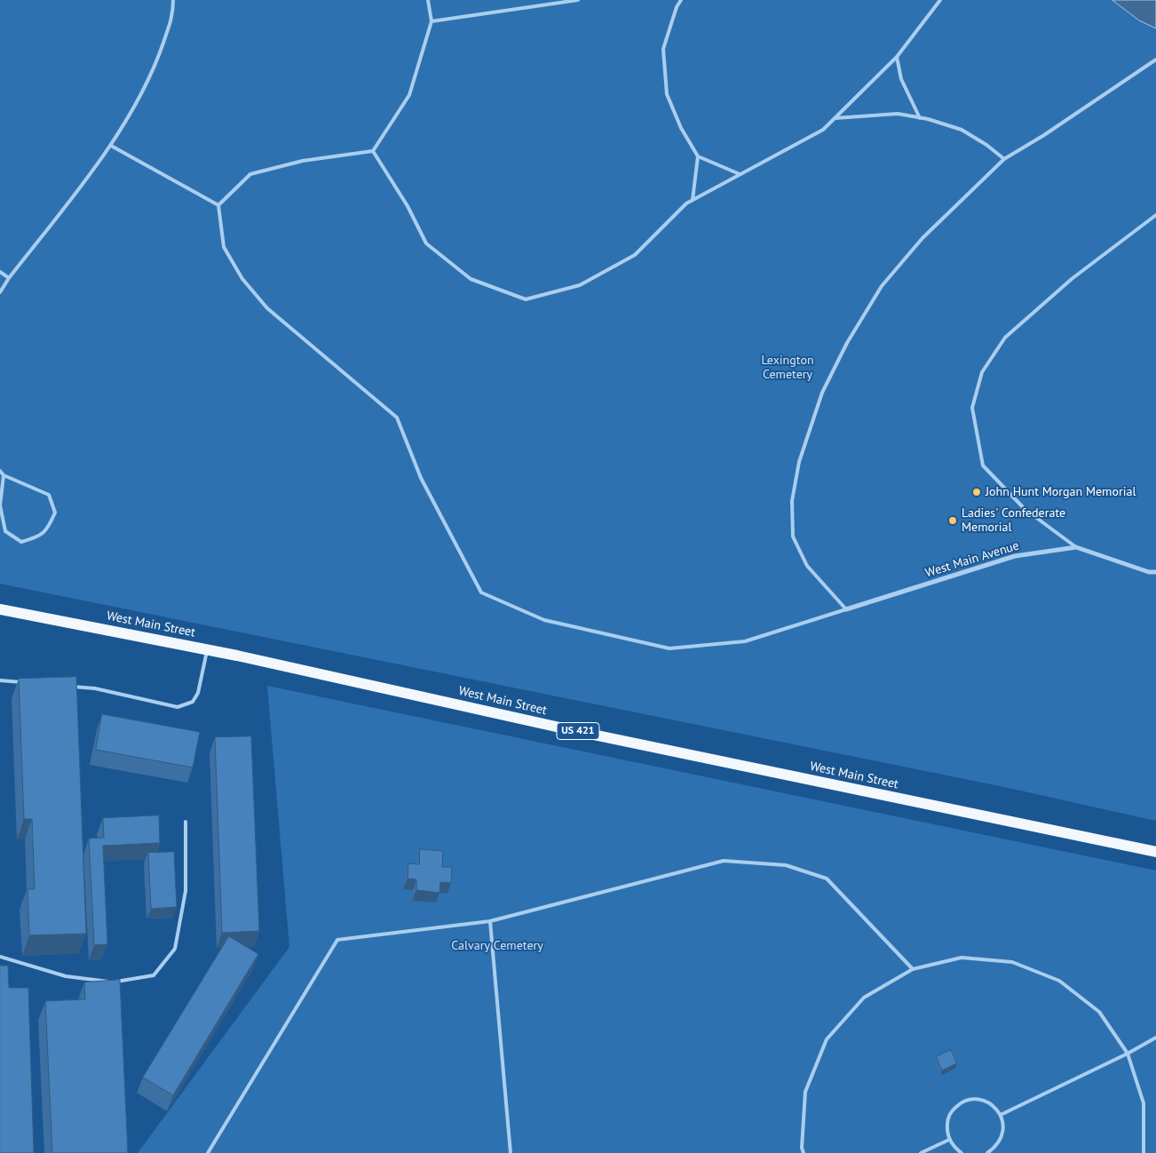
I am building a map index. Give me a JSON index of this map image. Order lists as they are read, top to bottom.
{
  "streets": {
    "main road": ["West Main Street", "US 421"],
    "street": ["West Main Avenue"]
  },
  "parks": ["Lexington Cemetery", "Calvary Cemetery"],
  "places": ["John Hunt Morgan Memorial", "Ladies' Confederate Memorial"]
}
